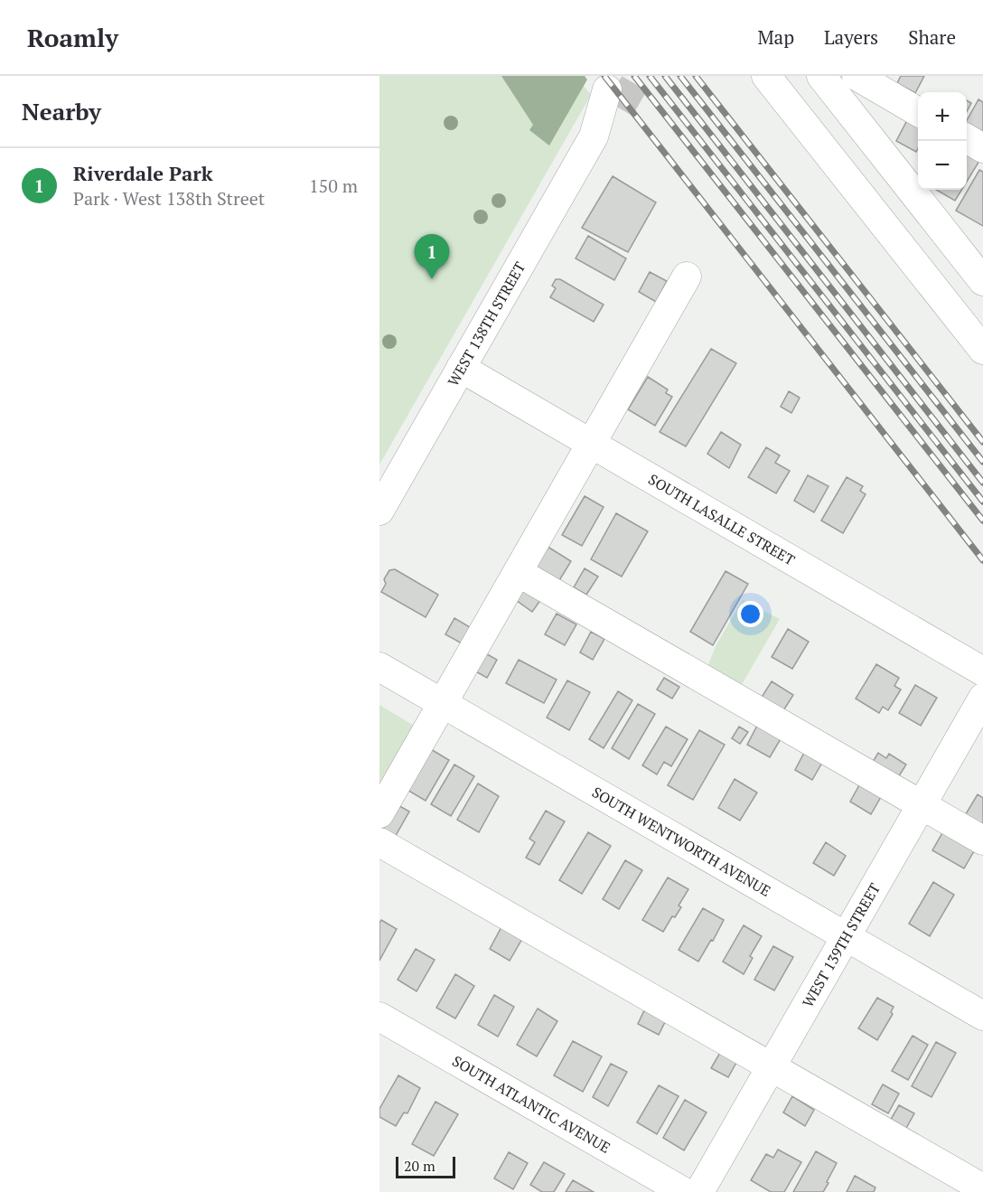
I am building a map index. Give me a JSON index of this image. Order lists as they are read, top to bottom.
{
  "streets": {
    "street": [
      "WEST 138TH STREET",
      "SOUTH LASALLE STREET",
      "SOUTH WENTWORTH AVENUE",
      "WEST 139TH STREET",
      "SOUTH ATLANTIC AVENUE"
    ]
  },
  "crossings": [
    ["WEST 138TH STREET", "SOUTH LASALLE STREET"],
    ["SOUTH WENTWORTH AVENUE", "WEST 139TH STREET"]
  ],
  "scale_bar": "20 m",
  "page": {
    "header": "Roamly",
    "nav": ["Map", "Layers", "Share"],
    "heading": "Nearby",
    "map_buttons": ["+", "−"],
    "list": [
      {
        "mark": "1",
        "name": "Riverdale Park",
        "note": "Park · West 138th Street",
        "value": "150 m"
      }
    ],
    "pins": "1",
    "scale": "20 m"
  }
}
